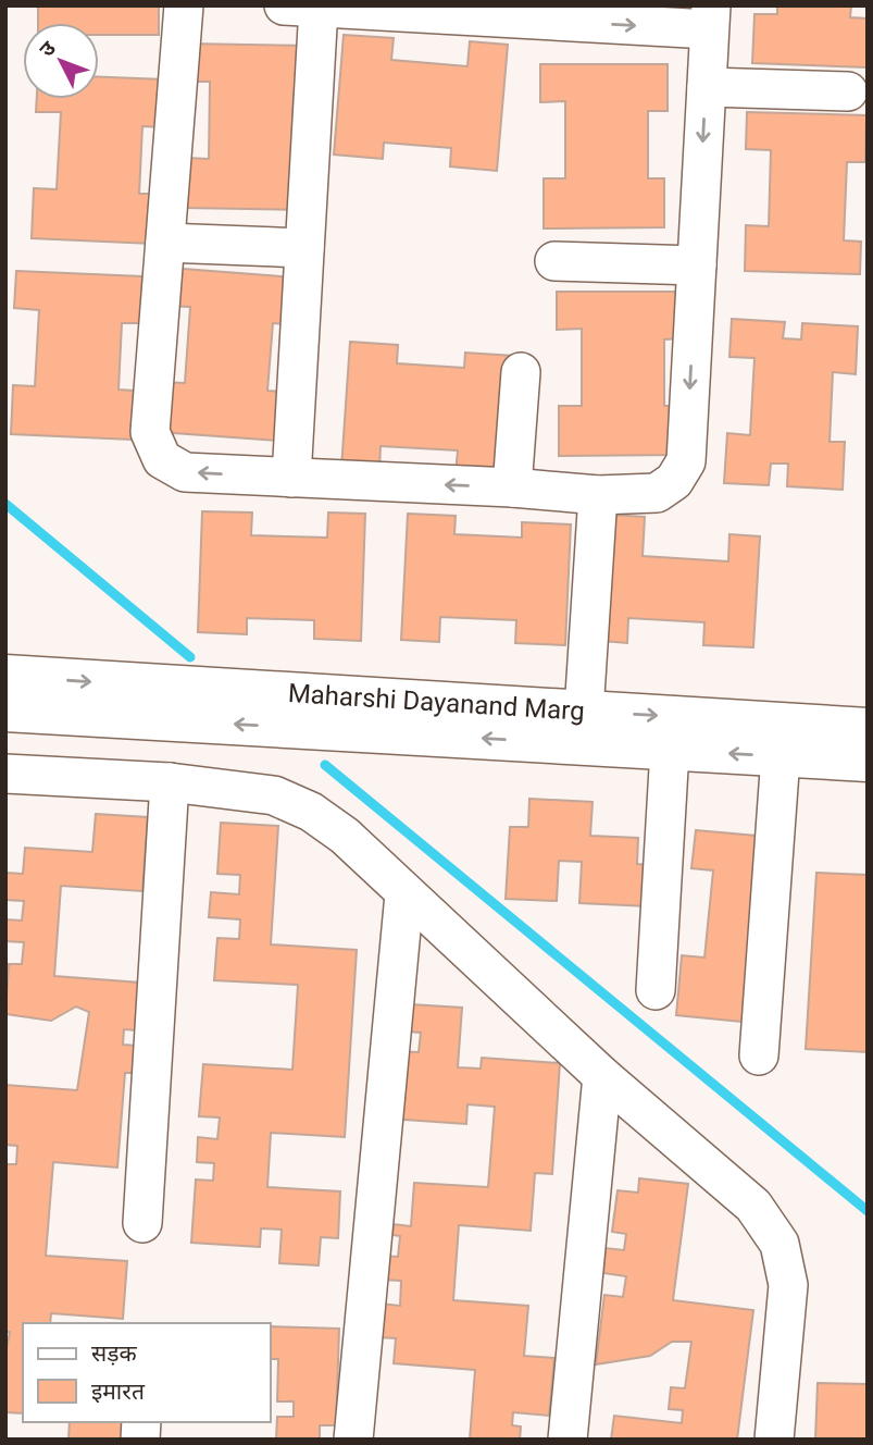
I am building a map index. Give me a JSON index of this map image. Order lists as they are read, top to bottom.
{
  "streets": {
    "street": ["Maharshi Dayanand Marg"]
  },
  "legend": ["सड़क", "इमारत"],
  "north": "top left"
}
